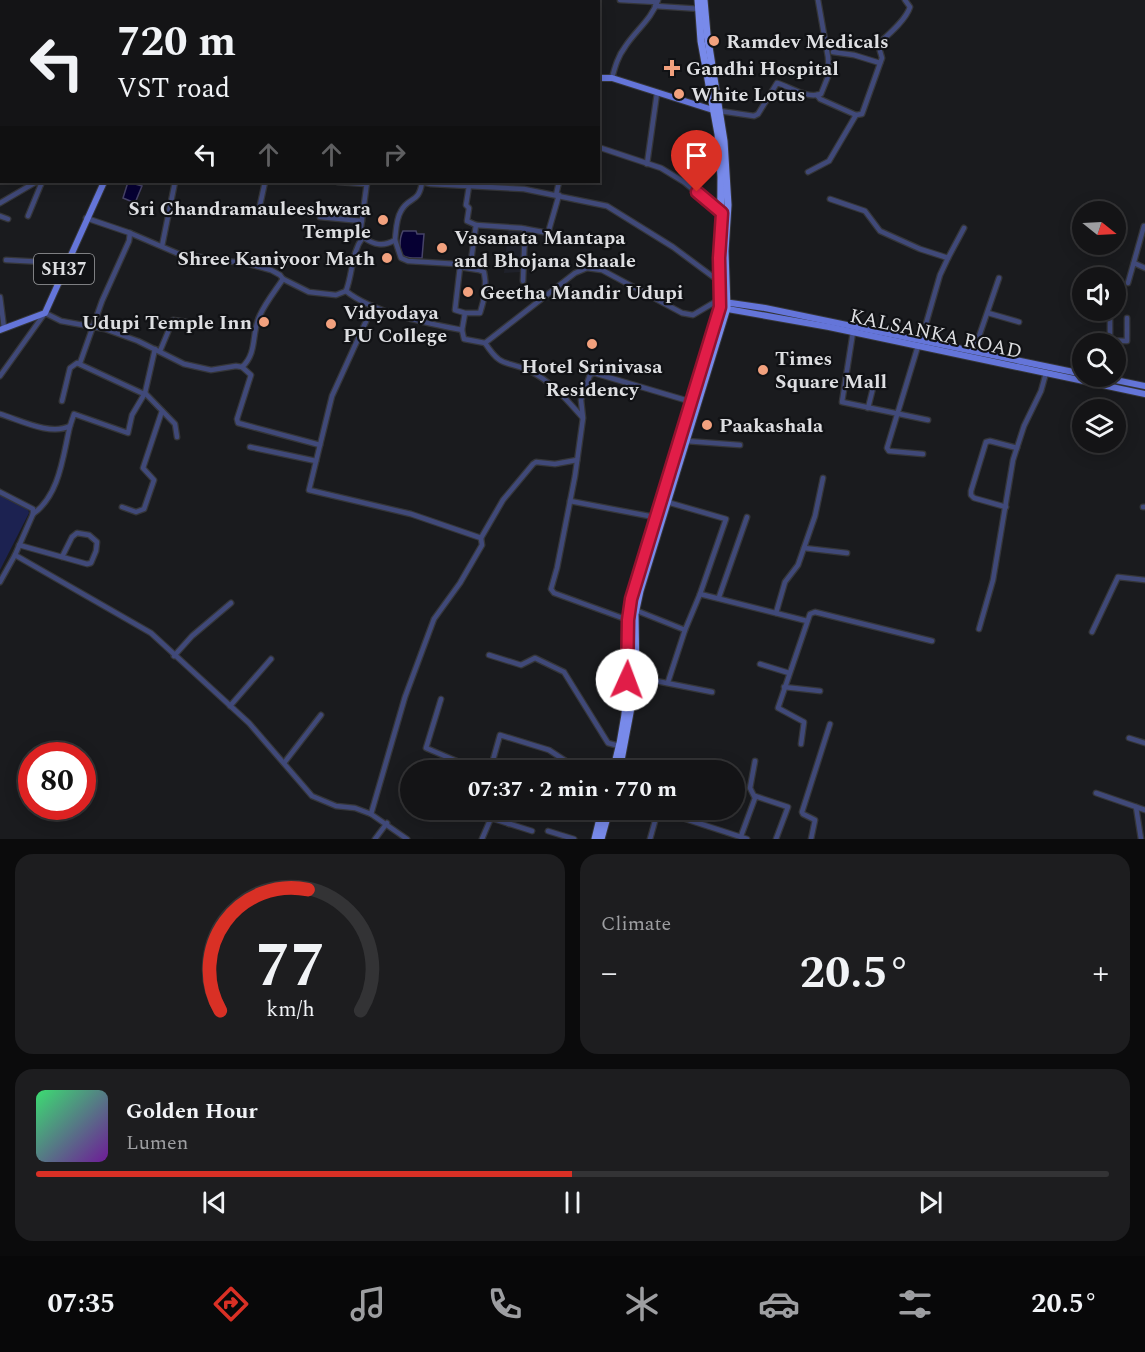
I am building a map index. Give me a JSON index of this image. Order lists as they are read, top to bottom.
{
  "streets": {
    "main road": ["SH37", "KALSANKA ROAD"]
  },
  "places": {
    "other": [
      "Ramdev Medicals",
      "White Lotus",
      "Sri Chandramauleeshwara Temple",
      "Vasanata Mantapa and Bhojana Shaale",
      "Shree Kaniyoor Math",
      "Geetha Mandir Udupi",
      "Udupi Temple Inn",
      "Vidyodaya PU College",
      "Hotel Srinivasa Residency",
      "Times Square Mall",
      "Paakashala"
    ],
    "health": ["Gandhi Hospital"]
  },
  "north": "right",
  "page": {
    "turn": ["720 m", "VST road"],
    "limit": "80",
    "trip": "07:37 · 2 min · 770 m",
    "tile": "Climate",
    "heat": ["−", "20.5°", "+"],
    "song": ["Golden Hour", "Lumen"],
    "tabs": ["07:35", "20.5°"],
    "gauge": ["77", "km/h"]
  }
}
